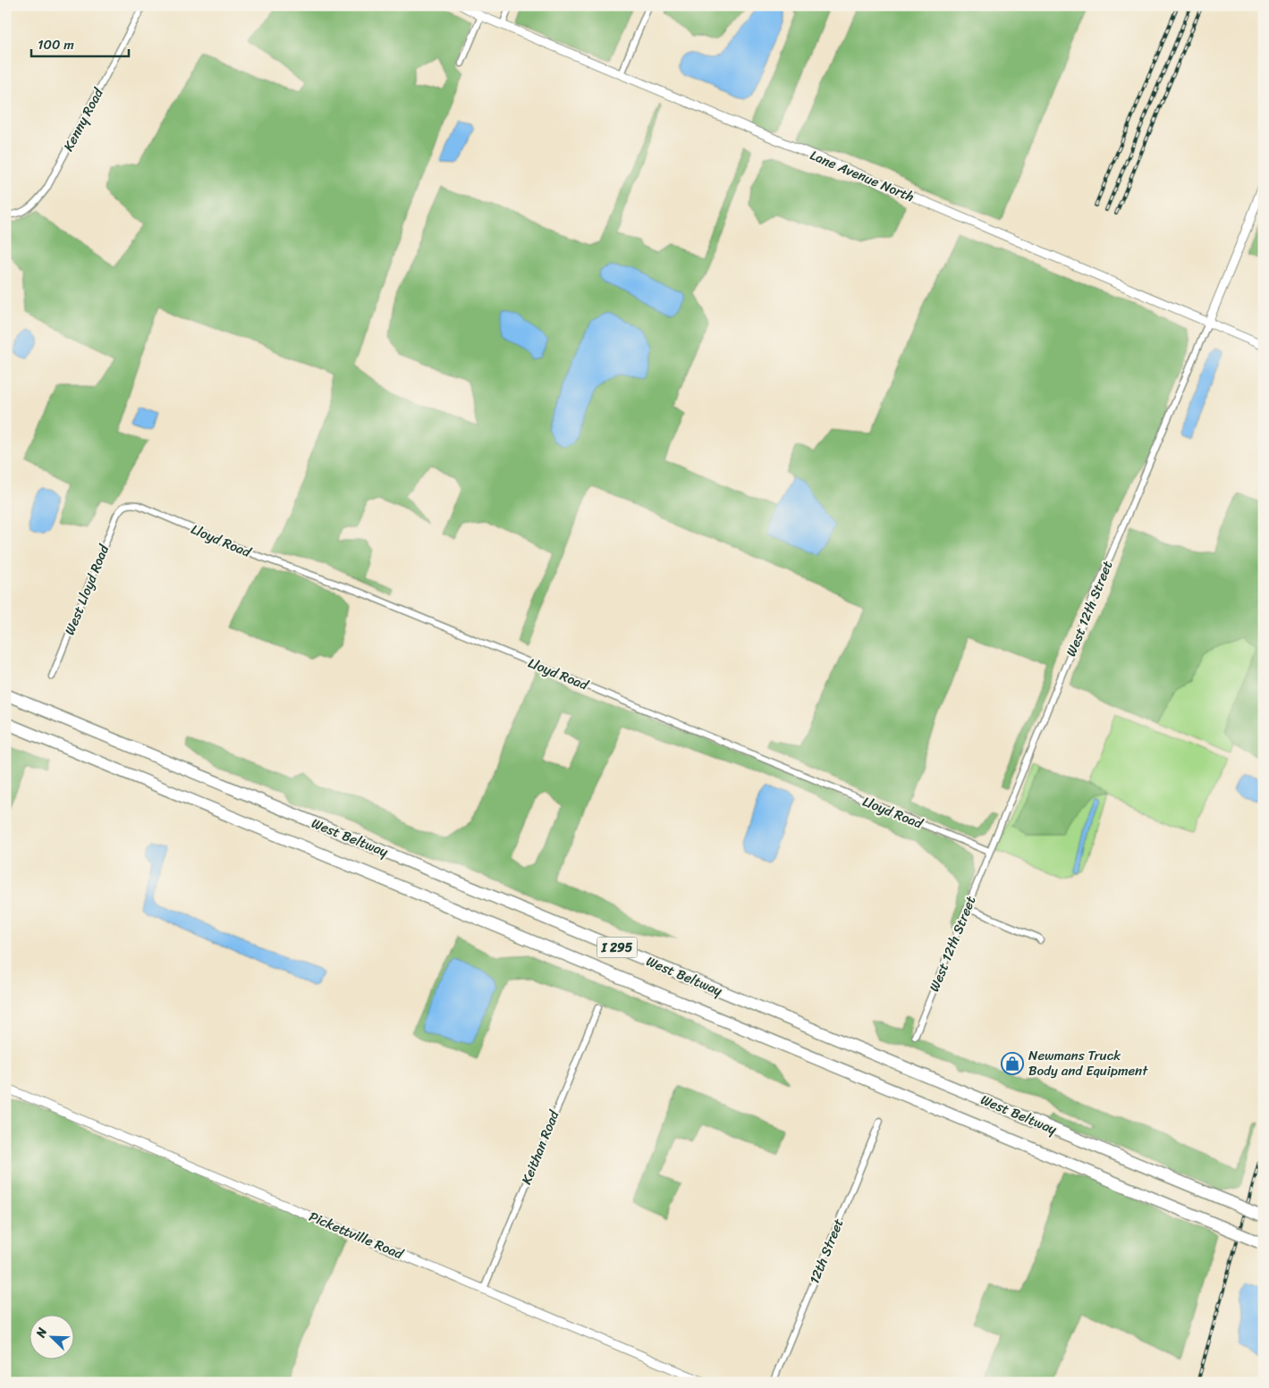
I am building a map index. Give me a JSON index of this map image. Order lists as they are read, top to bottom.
{
  "streets": {
    "highway": ["West Beltway", "I 295"],
    "street": [
      "Kenny Road",
      "Lane Avenue North",
      "Lloyd Road",
      "West Lloyd Road",
      "West 12th Street",
      "Keithan Road",
      "Pickettville Road",
      "12th Street"
    ]
  },
  "crossings": [
    ["Lane Avenue North", "West 12th Street"],
    ["Lloyd Road", "West Lloyd Road"],
    ["Lloyd Road", "West 12th Street"],
    ["Keithan Road", "Pickettville Road"]
  ],
  "places": {
    "shop": ["Newmans Truck Body and Equipment"]
  },
  "scale_bar": "100 m",
  "north": "top left"
}
